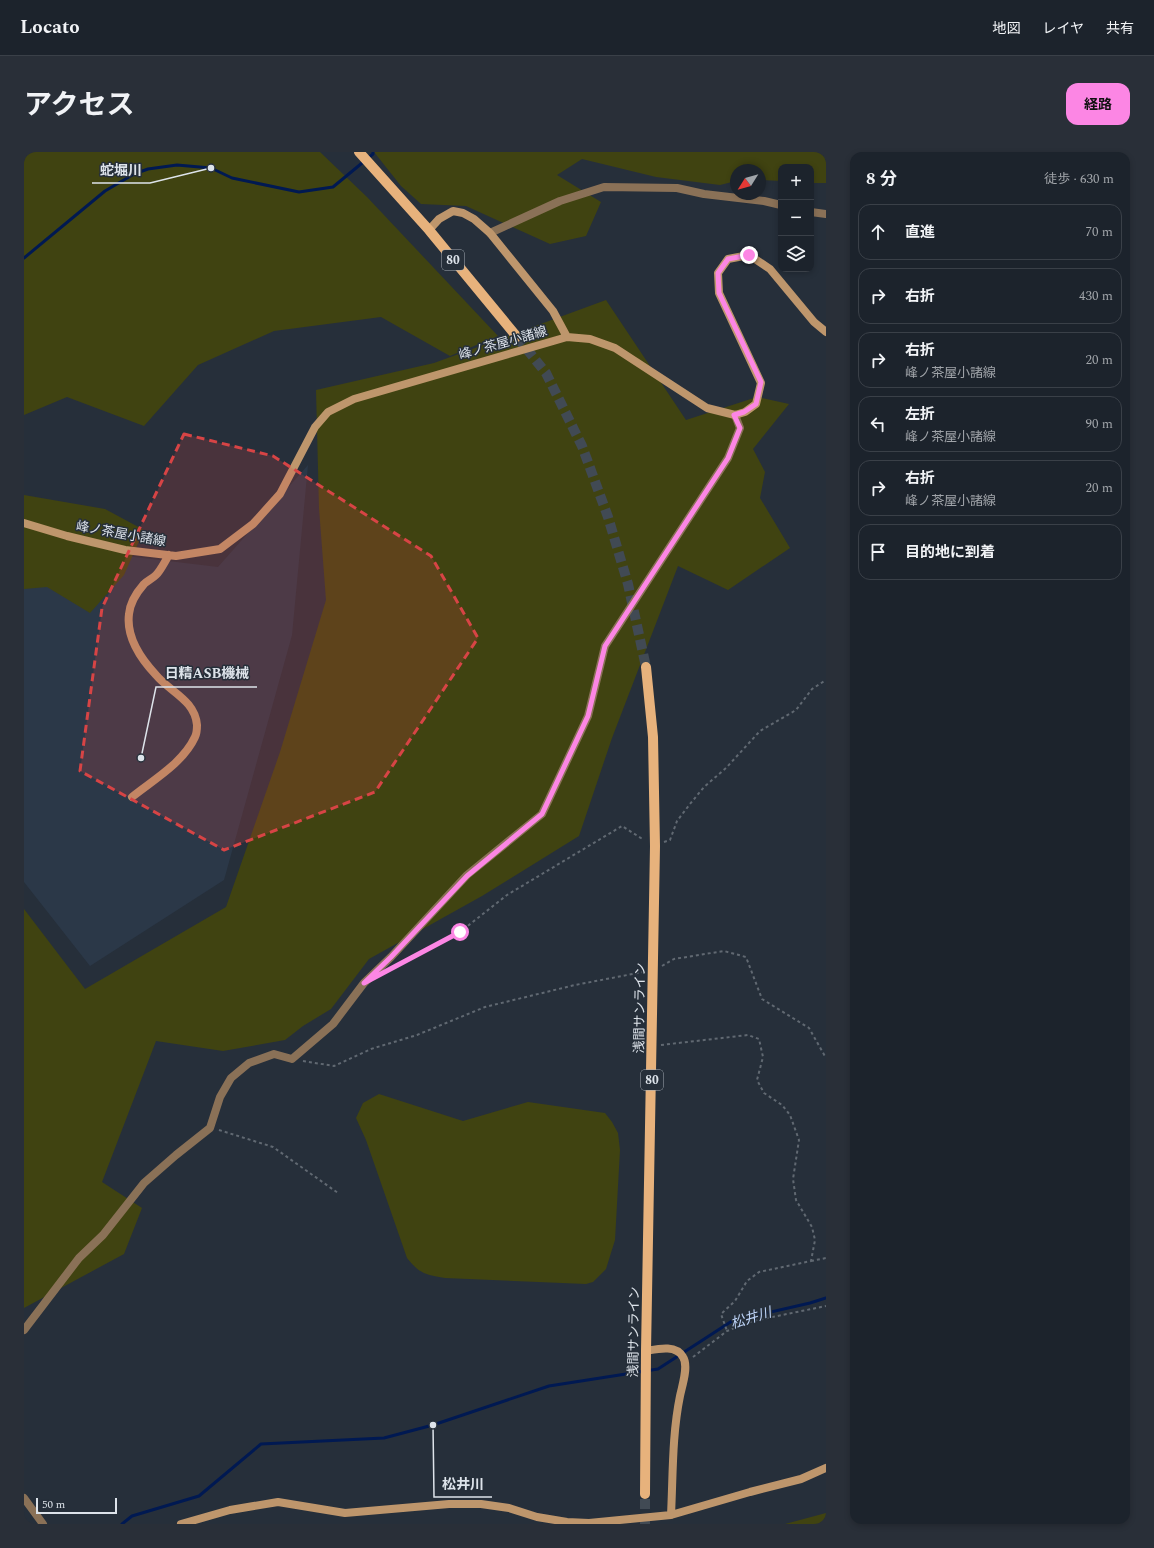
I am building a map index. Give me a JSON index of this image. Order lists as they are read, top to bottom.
{
  "streets": {
    "main road": ["80", "浅間サンライン"],
    "street": ["峰ノ茶屋小諸線"]
  },
  "water": ["松井川"],
  "places": ["蛇堀川", "日精ASB機械", "松井川"],
  "scale_bar": "50 m",
  "north": "bottom left",
  "page": {
    "header": "Locato",
    "nav": ["地図", "レイヤ", "共有"],
    "title": "アクセス",
    "buttons": "経路",
    "heading": ["8 分", "徒歩 · 630 m"],
    "map_buttons": ["+", "−"],
    "list": [
      ["直進", "70 m"],
      ["右折", "430 m"],
      ["右折", "峰ノ茶屋小諸線", "20 m"],
      ["左折", "峰ノ茶屋小諸線", "90 m"],
      ["右折", "峰ノ茶屋小諸線", "20 m"],
      "目的地に到着"
    ],
    "scale": "50 m"
  }
}
